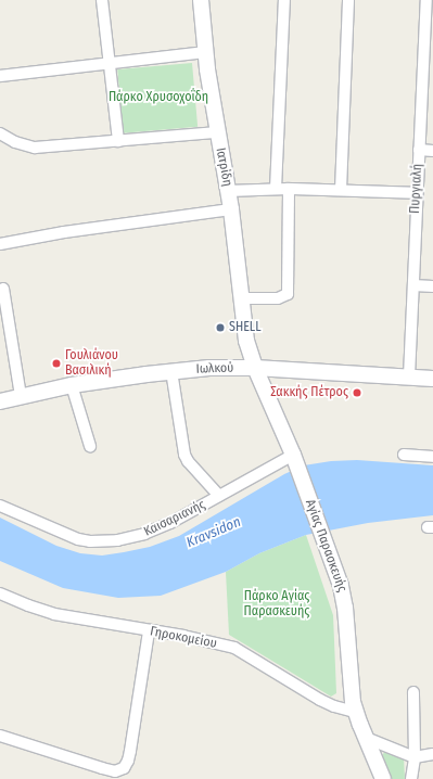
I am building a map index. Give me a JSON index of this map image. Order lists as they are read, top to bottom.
{
  "streets": {
    "street": [
      "Ιατρίδη",
      "Πυργιαλή",
      "Ιωλκού",
      "Καισαριανής",
      "Αγίας Παρασκευής",
      "Γηροκομείου"
    ]
  },
  "crossings": [
    ["Ιατρίδη", "Ιωλκού"],
    ["Ιατρίδη", "Αγίας Παρασκευής"],
    ["Πυργιαλή", "Ιωλκού"],
    ["Ιωλκού", "Αγίας Παρασκευής"],
    ["Καισαριανής", "Αγίας Παρασκευής"],
    ["Αγίας Παρασκευής", "Γηροκομείου"]
  ],
  "water": ["Kravsidon"],
  "parks": ["Πάρκο Χρυσοχοΐδη", "Πάρκο Αγίας Παρασκευής"],
  "places": ["SHELL", "Γουλιάνου Βασιλική", "Σακκής Πέτρος"]
}
